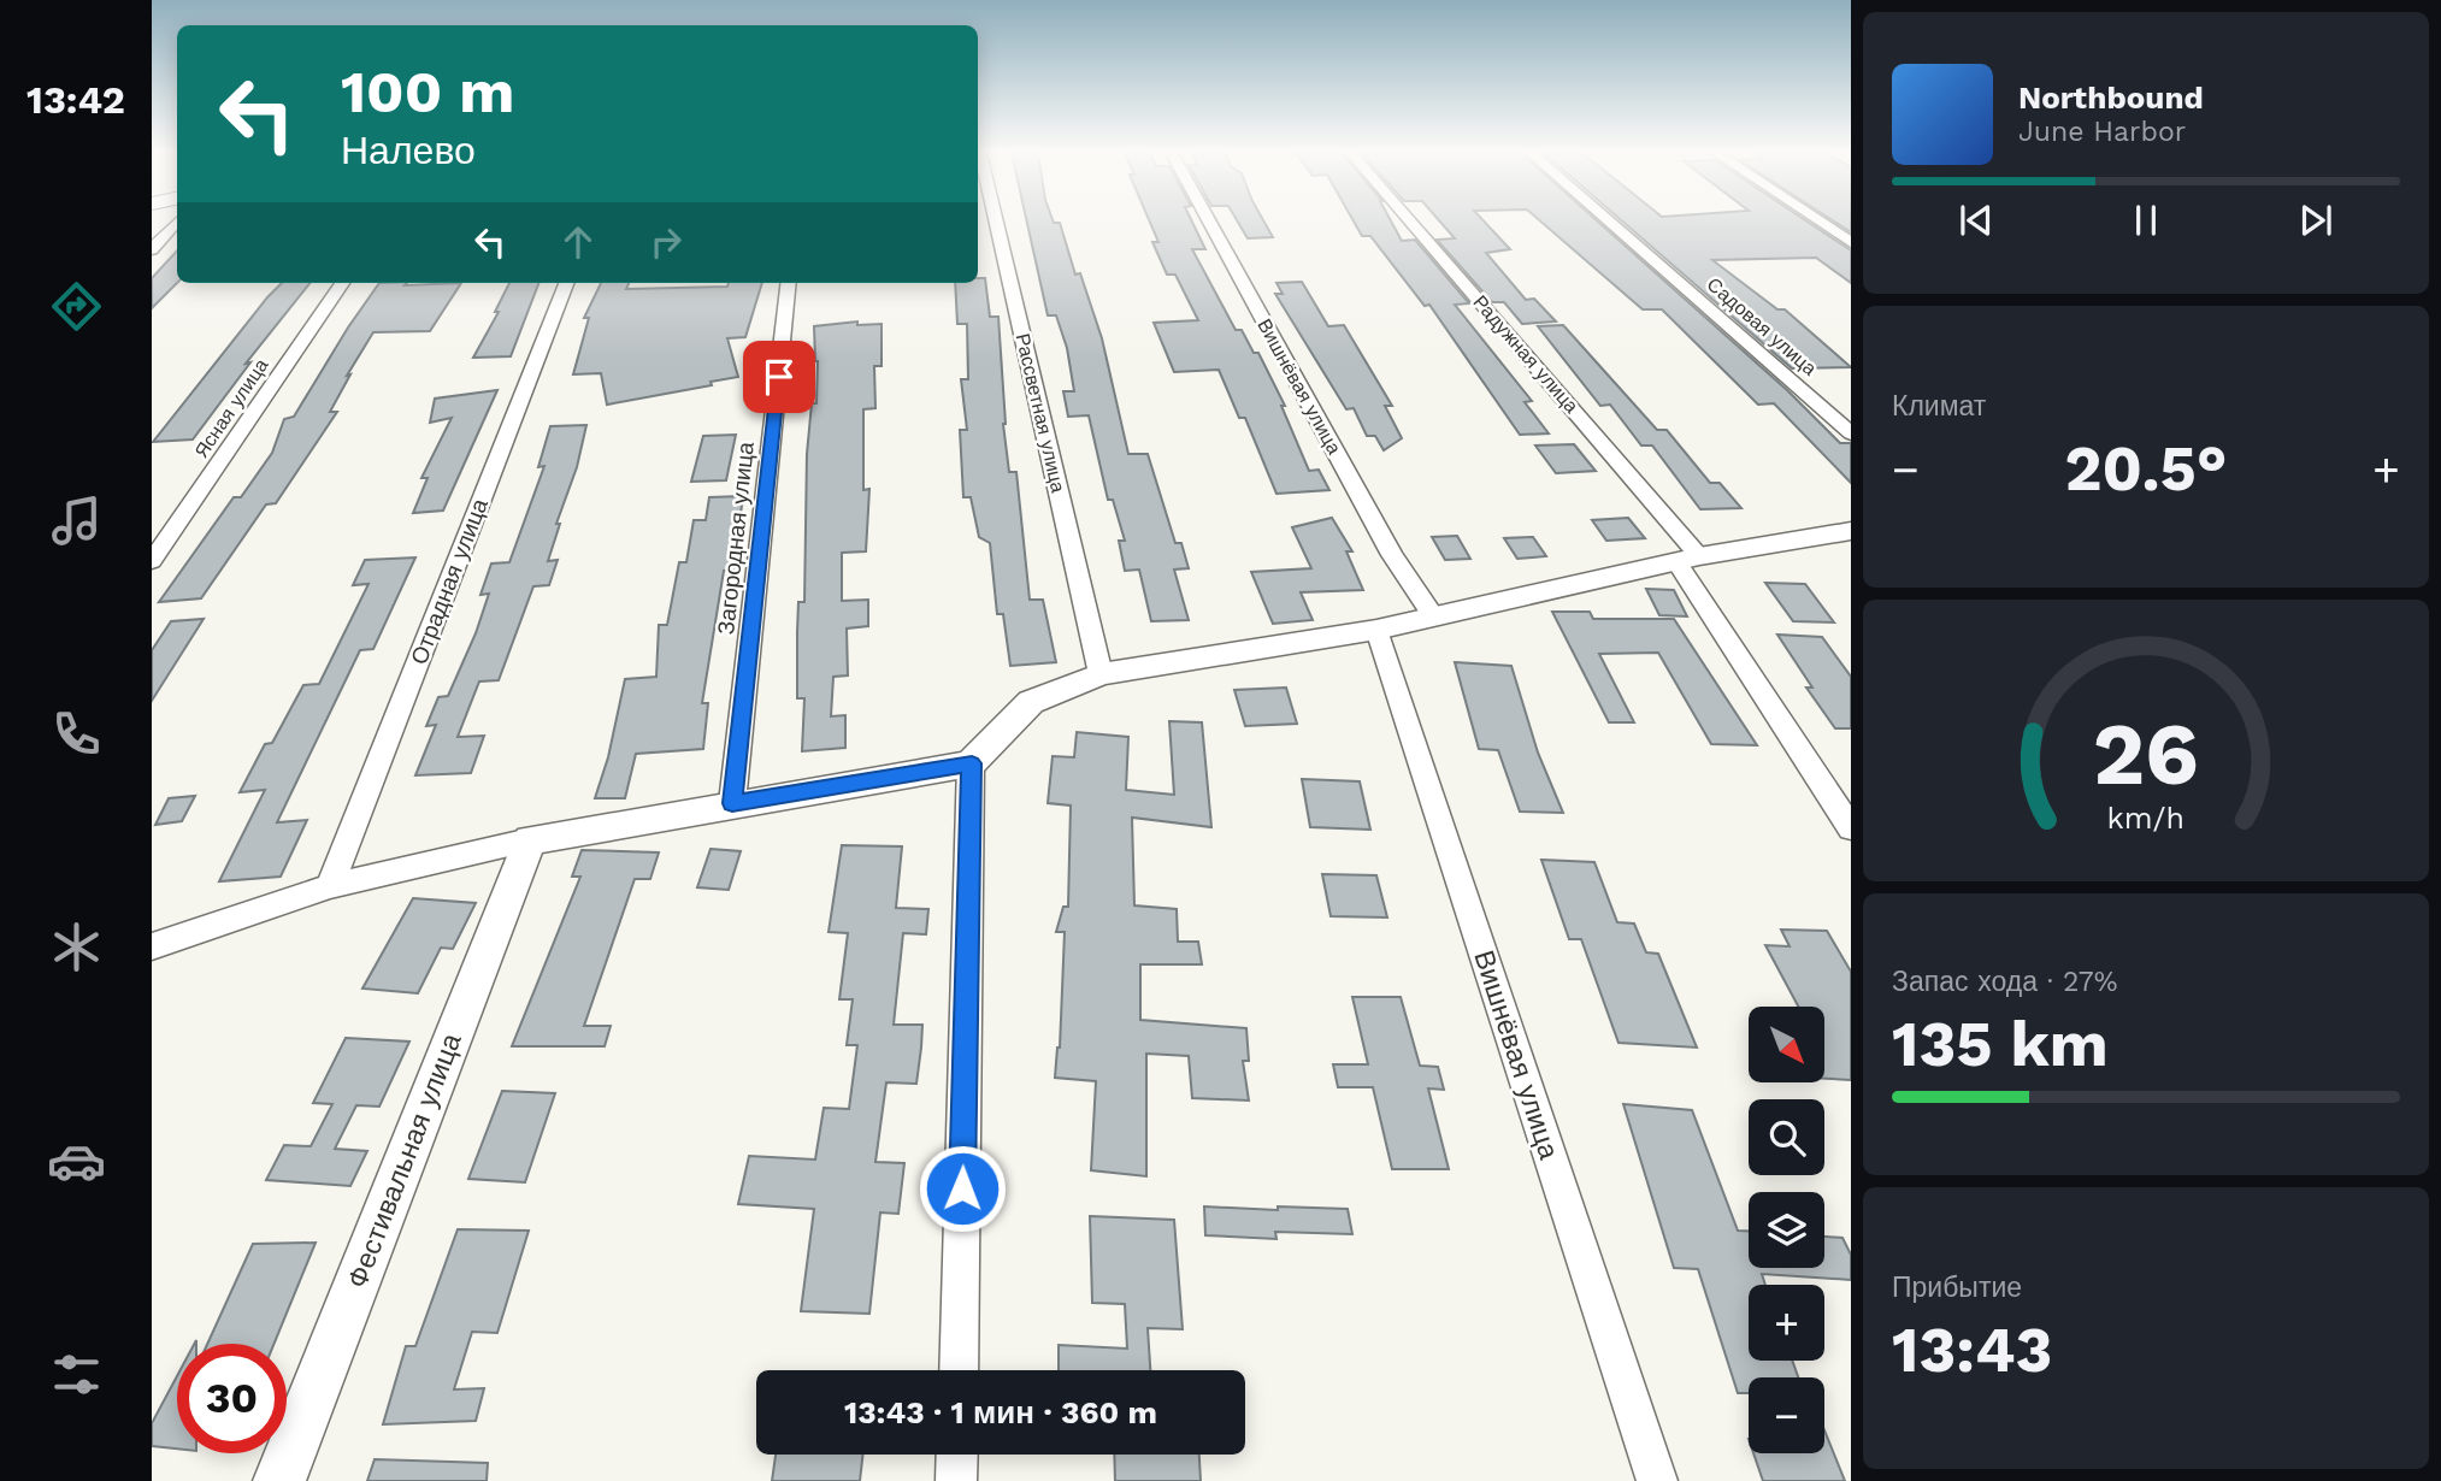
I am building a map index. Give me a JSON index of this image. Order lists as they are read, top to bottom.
{
  "streets": {
    "street": [
      "Садовая улица",
      "Радужная улица",
      "Вишнёвая улица",
      "Ясная улица",
      "Рассветная улица",
      "Загородная улица",
      "Отрадная улица",
      "Фестивальная улица"
    ]
  },
  "north": "bottom right",
  "page": {
    "tabs": "13:42",
    "turn": ["100 m", "Налево"],
    "song": ["Northbound", "June Harbor"],
    "tile": [
      "Климат",
      ["Запас хода · 27%", "135 km"],
      ["Прибытие", "13:43"]
    ],
    "heat": ["−", "20.5°", "+"],
    "map_buttons": ["+", "−"],
    "limit": "30",
    "trip": "13:43 · 1 мин · 360 m",
    "gauge": ["26", "km/h"]
  }
}
